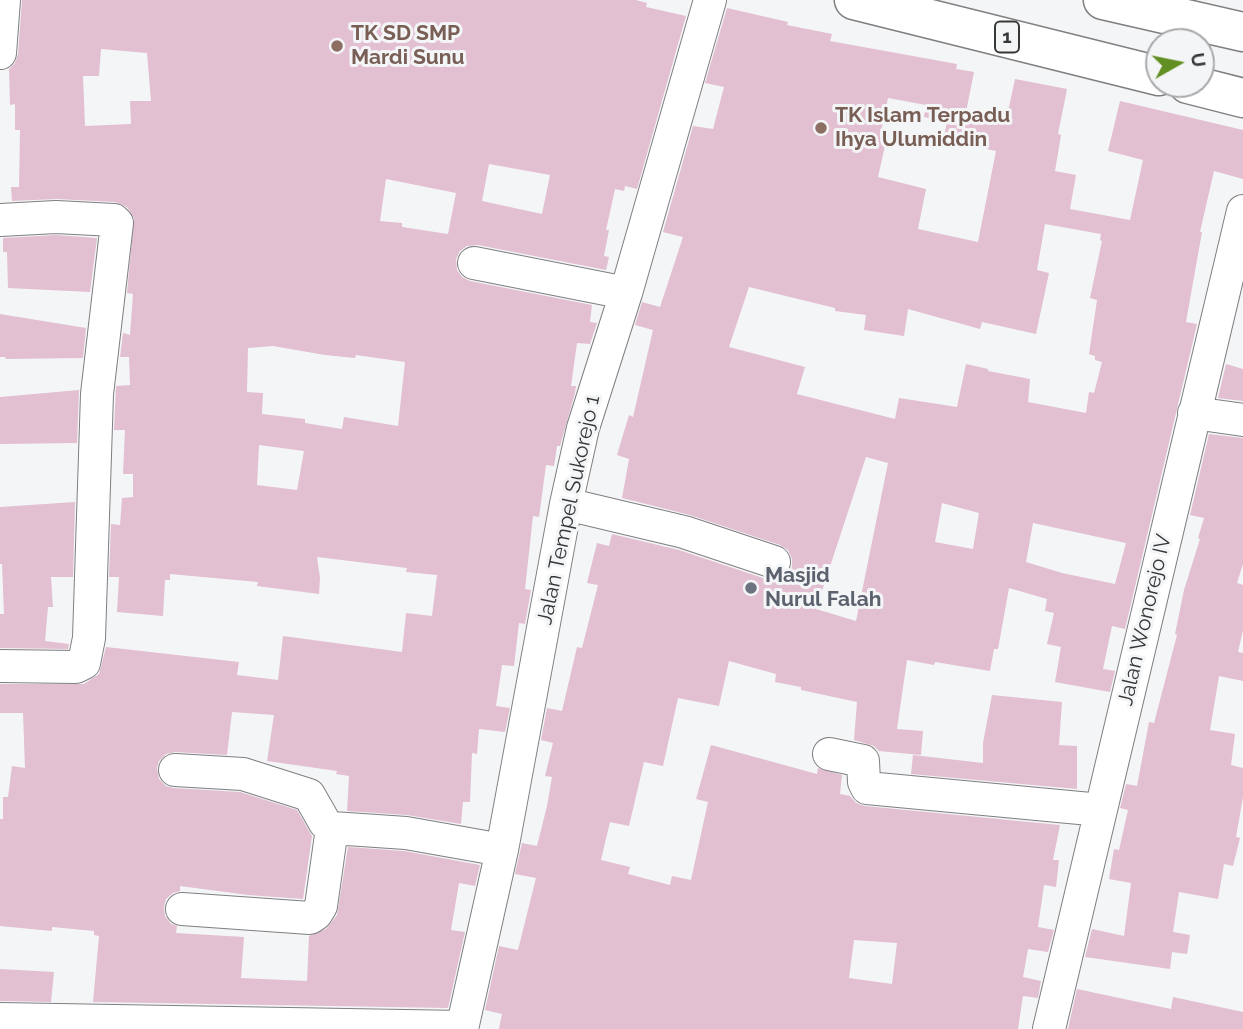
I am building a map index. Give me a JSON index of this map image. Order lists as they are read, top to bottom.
{
  "streets": {
    "highway": ["1"],
    "street": ["Jalan Tempel Sukorejo 1", "Jalan Wonorejo IV"]
  },
  "places": ["TK SD SMP Mardi Sunu", "TK Islam Terpadu Ihya Ulumiddin", "Masjid Nurul Falah"],
  "north": "right"
}
